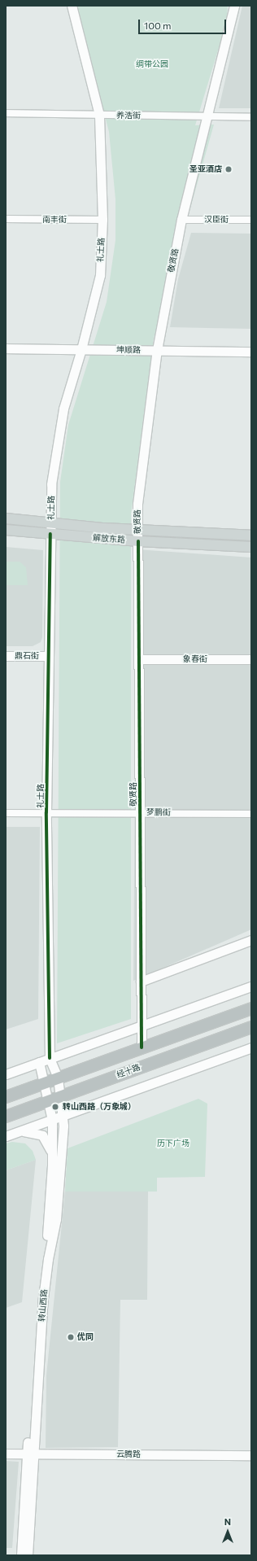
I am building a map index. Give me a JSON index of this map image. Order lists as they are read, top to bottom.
{
  "streets": {
    "highway": ["经十路"],
    "main road": [
      "礼士路",
      "敬贤路",
      "坤顺路",
      "解放东路",
      "鼎石街",
      "象春街",
      "转山西路",
      "云腾路"
    ],
    "street": [
      "养浩街",
      "南丰街",
      "汉臣街",
      "梦鹏街"
    ]
  },
  "crossings": [
    ["养浩街", "礼士路"],
    ["养浩街", "敬贤路"],
    ["南丰街", "礼士路"],
    ["汉臣街", "敬贤路"],
    ["礼士路", "坤顺路"],
    ["礼士路", "解放东路"],
    ["礼士路", "鼎石街"],
    ["礼士路", "梦鹏街"],
    ["礼士路", "转山西路"],
    ["敬贤路", "坤顺路"],
    ["敬贤路", "解放东路"],
    ["敬贤路", "象春街"],
    ["敬贤路", "梦鹏街"],
    ["经十路", "转山西路"],
    ["转山西路", "云腾路"]
  ],
  "parks": ["绸带公园", "历下广场"],
  "places": ["圣亚酒店", "转山西路（万象城）", "优同"],
  "scale_bar": "100 m",
  "north": "top"
}
